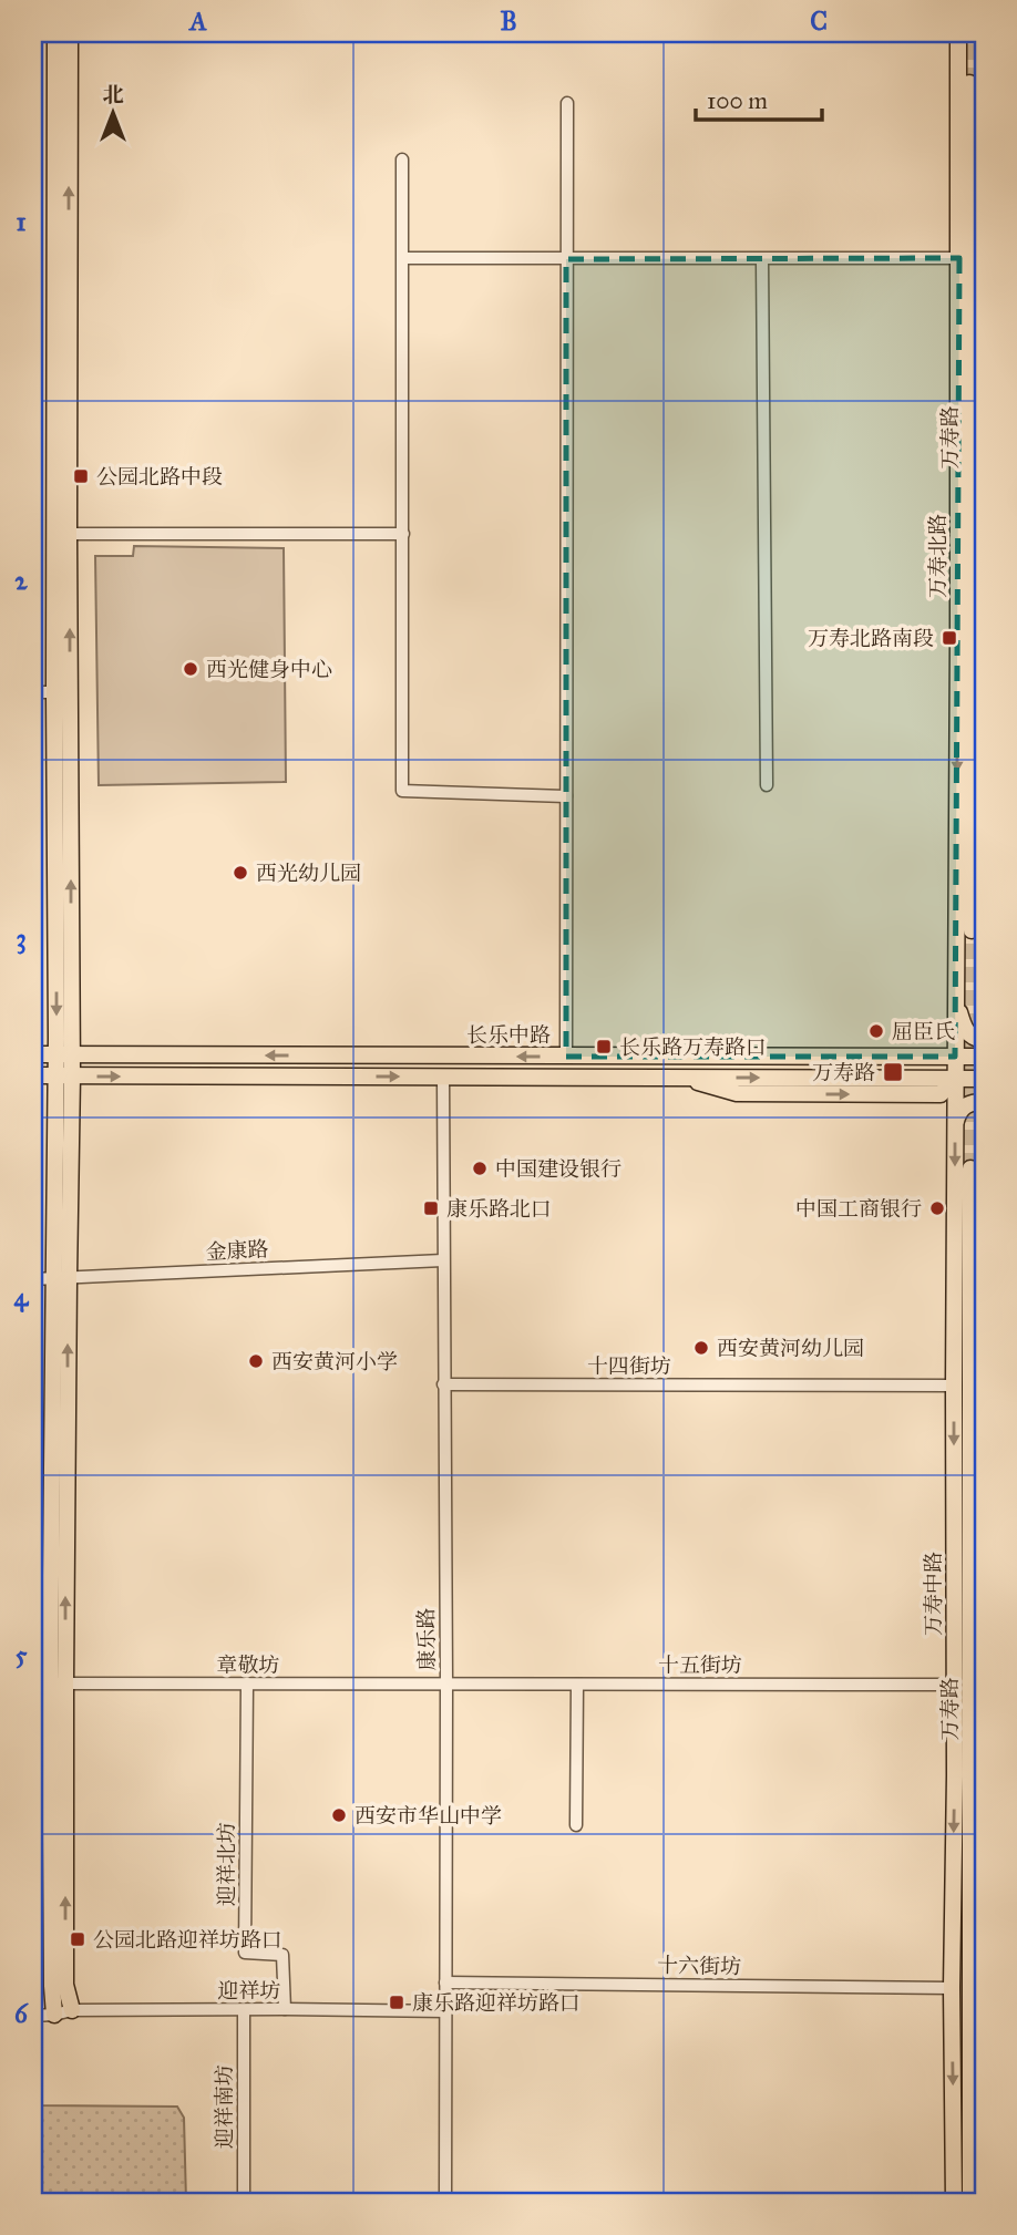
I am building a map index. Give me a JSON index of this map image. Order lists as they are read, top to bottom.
{
  "streets": {
    "main road": [
      "万寿路",
      "万寿北路",
      "长乐中路",
      "万寿中路"
    ],
    "street": [
      "金康路",
      "十四街坊",
      "康乐路",
      "章敬坊",
      "十五街坊",
      "迎祥北坊",
      "十六街坊",
      "迎祥坊",
      "迎祥南坊"
    ]
  },
  "crossings": [
    ["万寿路", "万寿中路"],
    ["万寿北路", "长乐中路"],
    ["万寿北路", "万寿中路"],
    ["长乐中路", "万寿中路"],
    ["长乐中路", "康乐路"],
    ["金康路", "康乐路"],
    ["十四街坊", "万寿中路"],
    ["十四街坊", "康乐路"],
    ["万寿中路", "十五街坊"],
    ["万寿中路", "十六街坊"],
    ["康乐路", "章敬坊"],
    ["康乐路", "十五街坊"],
    ["康乐路", "十六街坊"],
    ["康乐路", "迎祥坊"],
    ["章敬坊", "十五街坊"],
    ["章敬坊", "迎祥北坊"],
    ["迎祥北坊", "迎祥坊"],
    ["迎祥坊", "迎祥南坊"]
  ],
  "one_way": ["万寿北路", "万寿中路"],
  "places": {
    "transit": [
      "公园北路中段",
      "万寿北路南段",
      "长乐路万寿路口",
      "万寿路",
      "康乐路北口",
      "公园北路迎祥坊路口",
      "康乐路迎祥坊路口"
    ],
    "other": [
      "西光健身中心",
      "西光幼儿园",
      "屈臣氏",
      "中国建设银行",
      "中国工商银行",
      "西安黄河幼儿园",
      "西安黄河小学",
      "西安市华山中学"
    ]
  },
  "scale_bar": "100 m",
  "north": "top",
  "grid": {
    "columns": ["A", "B", "C"],
    "rows": [
      "1",
      "2",
      "3",
      "4",
      "5",
      "6"
    ]
  }
}
